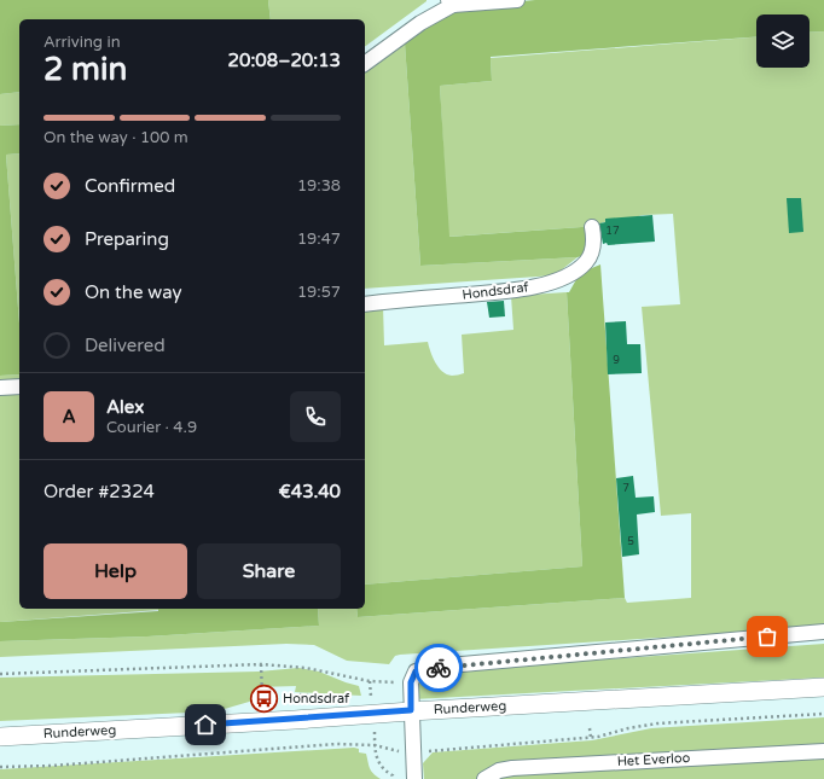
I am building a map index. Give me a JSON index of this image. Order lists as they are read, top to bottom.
{
  "streets": {
    "street": ["Hondsdraf", "Runderweg", "Het Everloo"]
  },
  "places": {
    "bus stop": ["Hondsdraf"]
  },
  "house_numbers": [
    "17",
    "9",
    "7",
    "5"
  ],
  "page": {
    "heading": ["2 min", "Arriving in", "20:08–20:13"],
    "panel": [
      "Alex",
      "Courier · 4.9",
      "Order #2324",
      "€43.40"
    ],
    "bar": "On the way · 100 m",
    "list": [
      ["Confirmed", "19:38"],
      ["Preparing", "19:47"],
      ["On the way", "19:57"],
      "Delivered"
    ],
    "round": "A",
    "buttons": ["Help", "Share"]
  }
}
